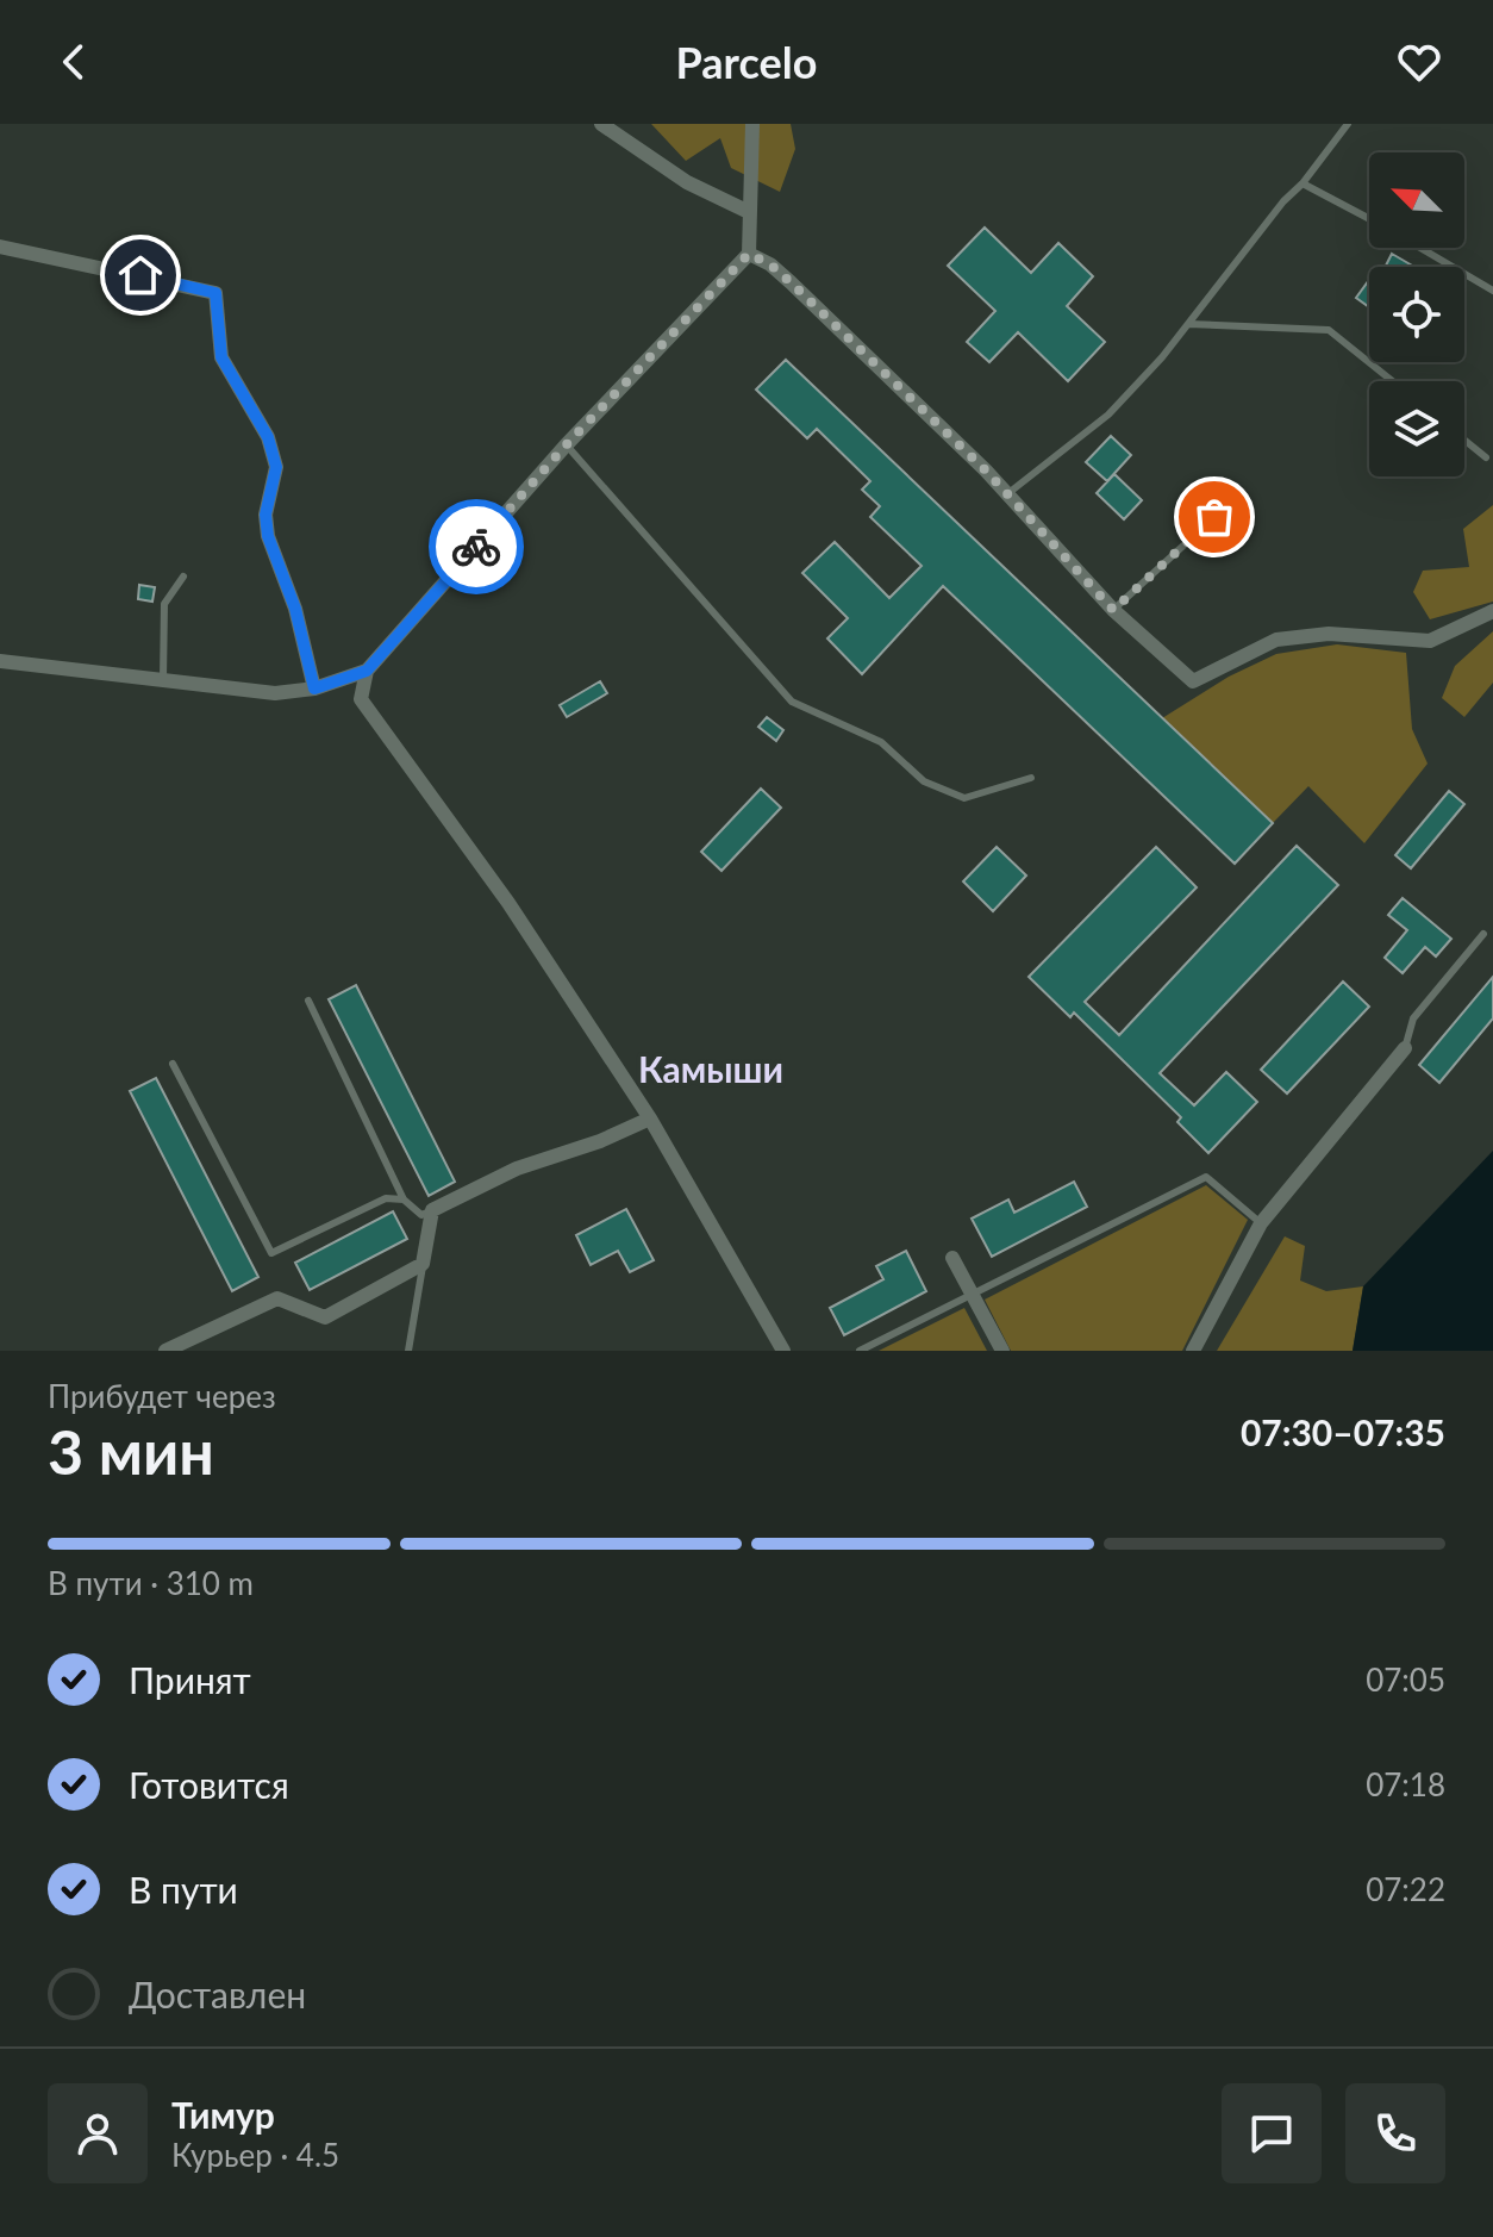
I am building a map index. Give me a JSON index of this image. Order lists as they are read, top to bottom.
{
  "districts": ["Камыши"],
  "north": "top left",
  "page": {
    "header": "Parcelo",
    "heading": ["3 мин", "Прибудет через", "07:30–07:35"],
    "panel": ["Тимур", "Курьер · 4.5"],
    "bar": "В пути · 310 m",
    "list": [
      ["Принят", "07:05"],
      ["Готовится", "07:18"],
      ["В пути", "07:22"],
      "Доставлен"
    ]
  }
}
